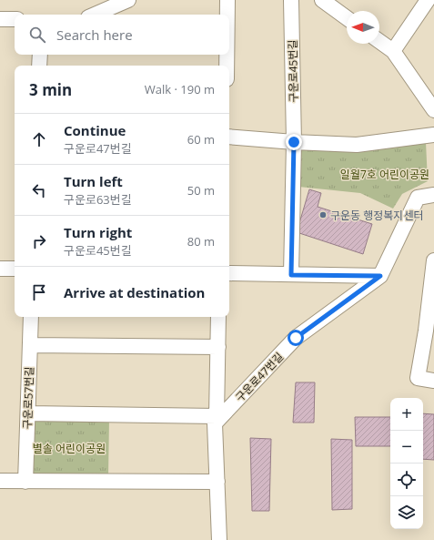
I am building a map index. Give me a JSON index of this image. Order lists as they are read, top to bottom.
{
  "streets": {
    "street": ["구운로45번길", "구운로47번길", "구운로57번길"]
  },
  "parks": ["일월7호 어린이공원", "별솔 어린이공원"],
  "places": ["구운동 행정복지센터"],
  "north": "left",
  "page": {
    "search": "Search here",
    "heading": ["3 min", "Walk · 190 m"],
    "list": [
      ["Continue", "구운로47번길", "60 m"],
      ["Turn left", "구운로63번길", "50 m"],
      ["Turn right", "구운로45번길", "80 m"],
      "Arrive at destination"
    ],
    "map_buttons": ["+", "−"]
  }
}
